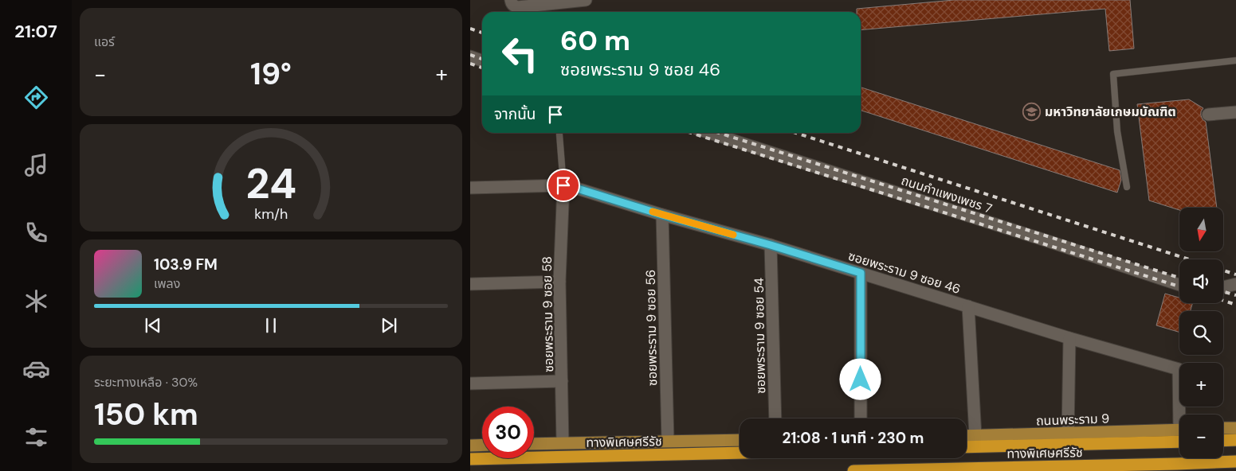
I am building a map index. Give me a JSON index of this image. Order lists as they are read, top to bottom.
{
  "streets": {
    "highway": ["ทางพิเศษศรีรัช"],
    "main road": ["ถนนพระราม 9"],
    "street": [
      "ถนนกำแพงเพชร 7",
      "ซอยพระราม 9 ซอย 46",
      "ซอยพระราม 9 ซอย 58",
      "ซอยพระราม 9 ซอย 56",
      "ซอยพระราม 9 ซอย 54"
    ]
  },
  "crossings": [
    ["ซอยพระราม 9 ซอย 46", "ซอยพระราม 9 ซอย 58"],
    ["ซอยพระราม 9 ซอย 46", "ซอยพระราม 9 ซอย 56"],
    ["ซอยพระราม 9 ซอย 46", "ซอยพระราม 9 ซอย 54"]
  ],
  "places": {
    "school or university": ["มหาวิทยาลัยเกษมบัณฑิต"]
  },
  "north": "bottom",
  "page": {
    "tabs": "21:07",
    "tile": [
      "แอร์",
      ["ระยะทางเหลือ · 30%", "150 km"]
    ],
    "turn": ["60 m", "ซอยพระราม 9 ซอย 46"],
    "heat": ["−", "19°", "+"],
    "then": "จากนั้น",
    "map_buttons": ["+", "−"],
    "song": ["103.9 FM", "เพลง"],
    "limit": "30",
    "trip": "21:08 · 1 นาที · 230 m",
    "gauge": ["24", "km/h"]
  }
}
